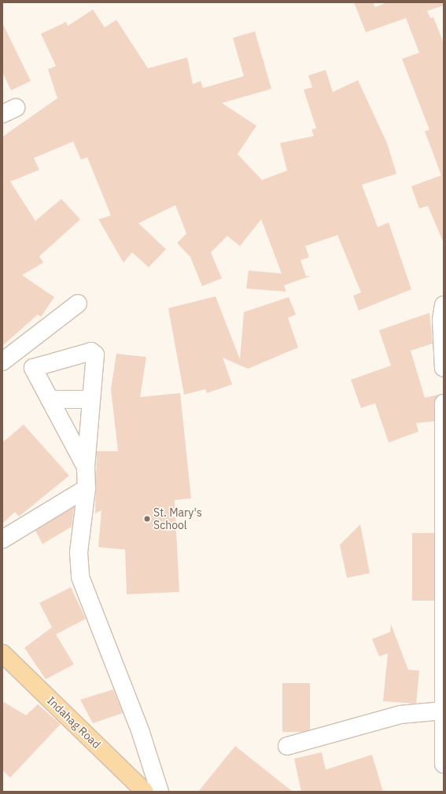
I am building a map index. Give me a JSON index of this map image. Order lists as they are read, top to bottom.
{
  "streets": {
    "main road": ["Indahag Road"]
  },
  "places": ["St. Mary's School"]
}
